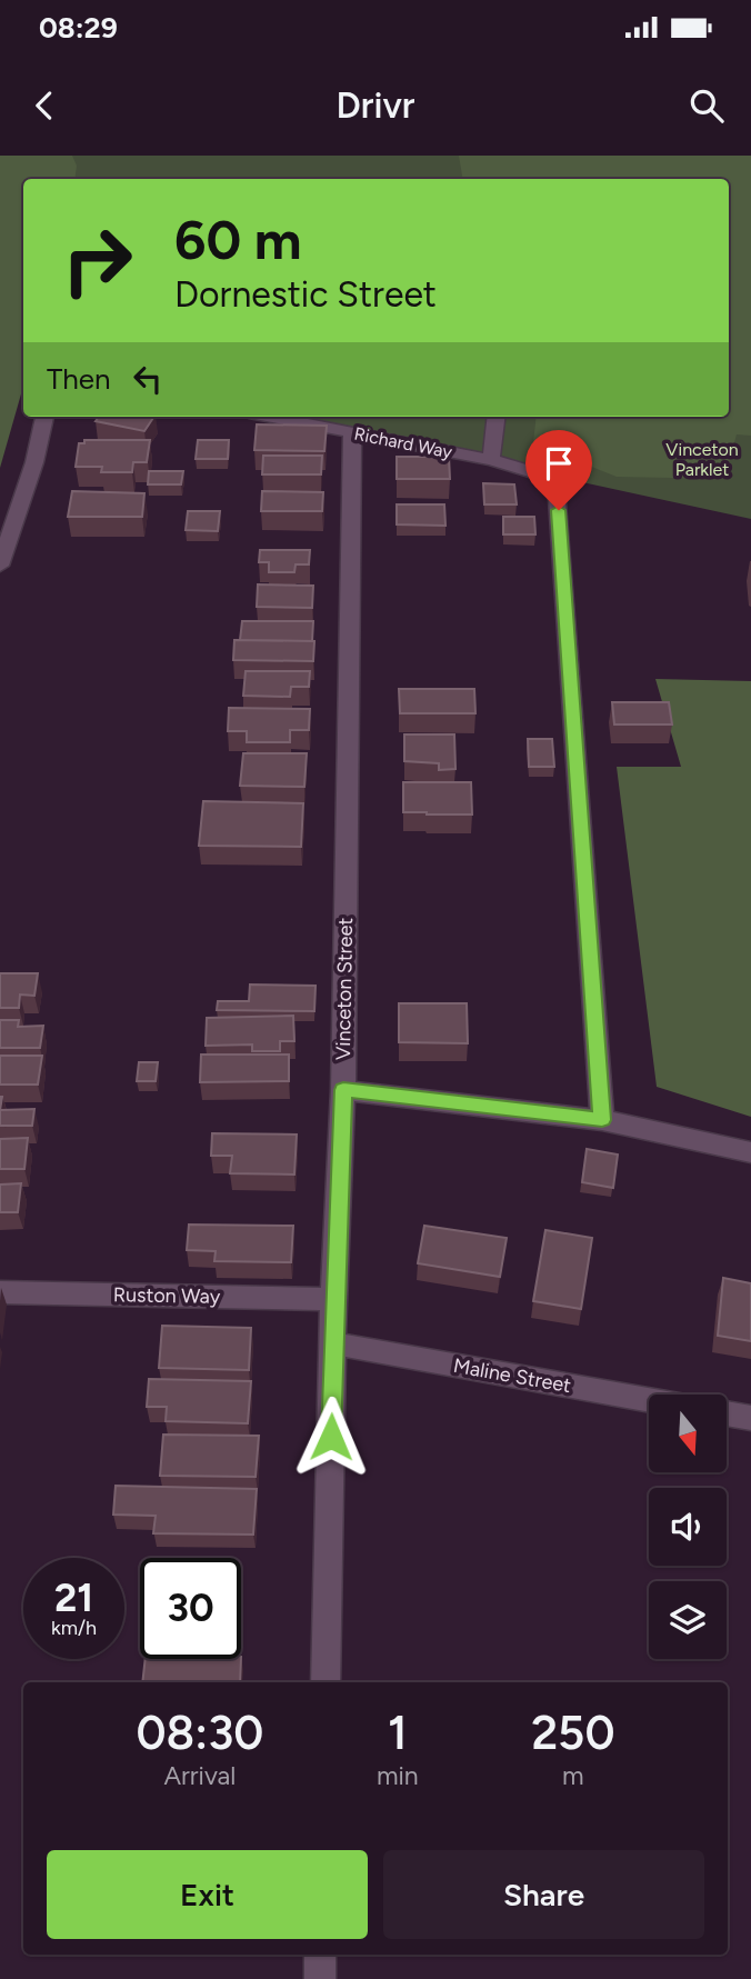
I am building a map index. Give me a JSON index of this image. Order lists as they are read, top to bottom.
{
  "streets": {
    "street": [
      "Richard Way",
      "Vinceton Street",
      "Ruston Way",
      "Maline Street"
    ]
  },
  "crossings": [
    ["Richard Way", "Vinceton Street"],
    ["Vinceton Street", "Ruston Way"],
    ["Vinceton Street", "Maline Street"]
  ],
  "parks": ["Vinceton Parklet"],
  "north": "bottom",
  "page": {
    "status": "08:29",
    "header": "Drivr",
    "turn": ["60 m", "Dornestic Street"],
    "then": "Then",
    "speed": "21 km/h",
    "limit": "30",
    "eta": [
      "08:30",
      "Arrival",
      "1",
      "min",
      "250",
      "m"
    ],
    "buttons": ["Exit", "Share"]
  }
}
